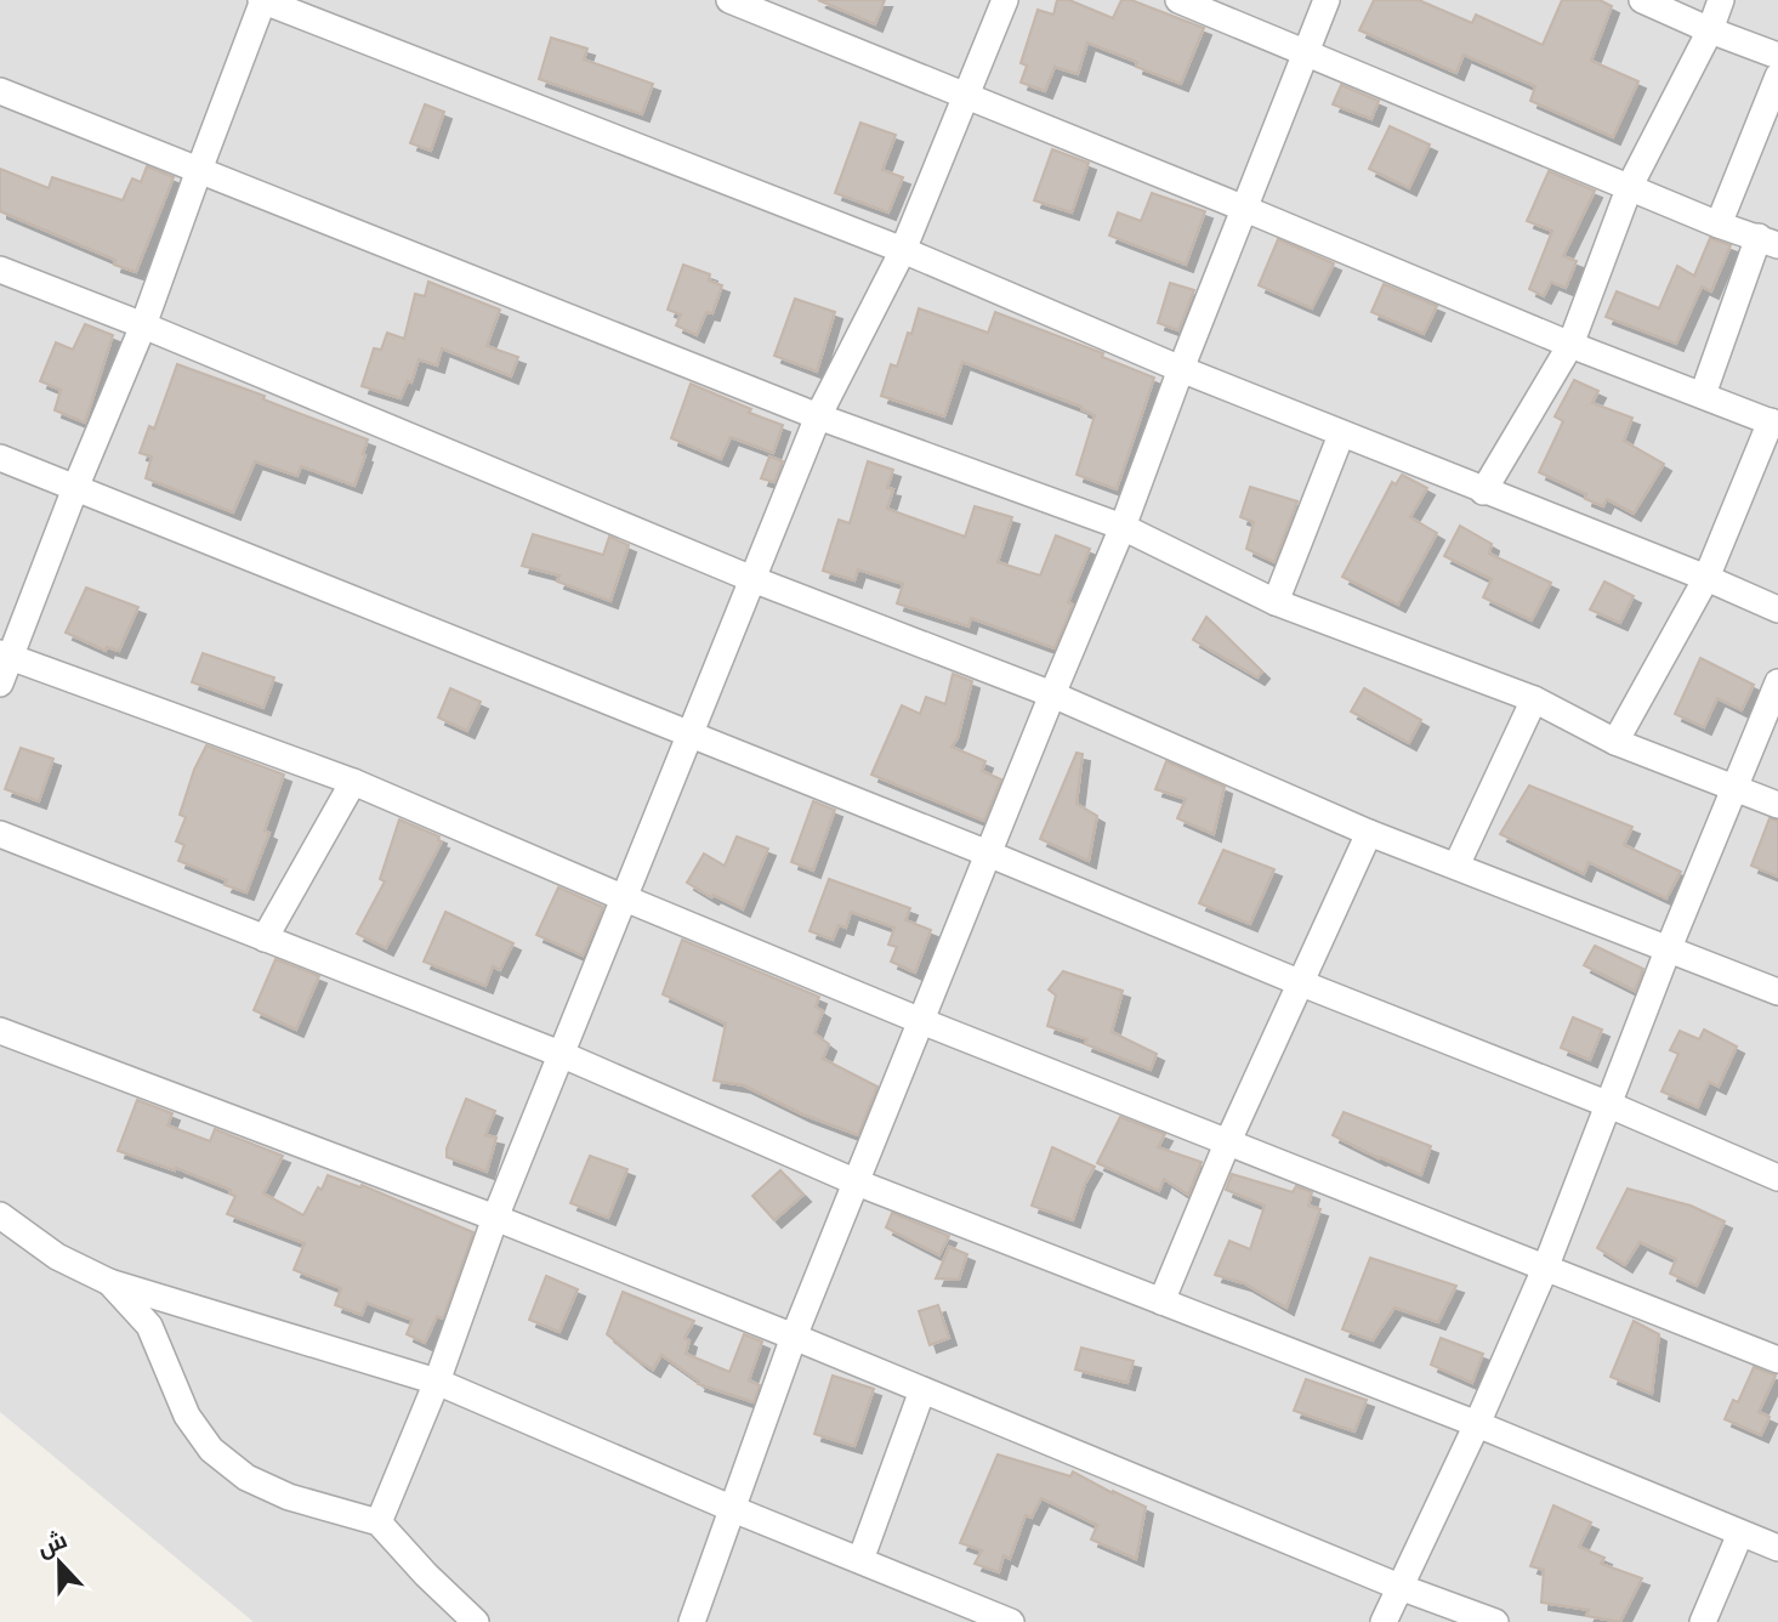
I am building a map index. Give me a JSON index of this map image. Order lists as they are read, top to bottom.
{
  "north": "top"
}
